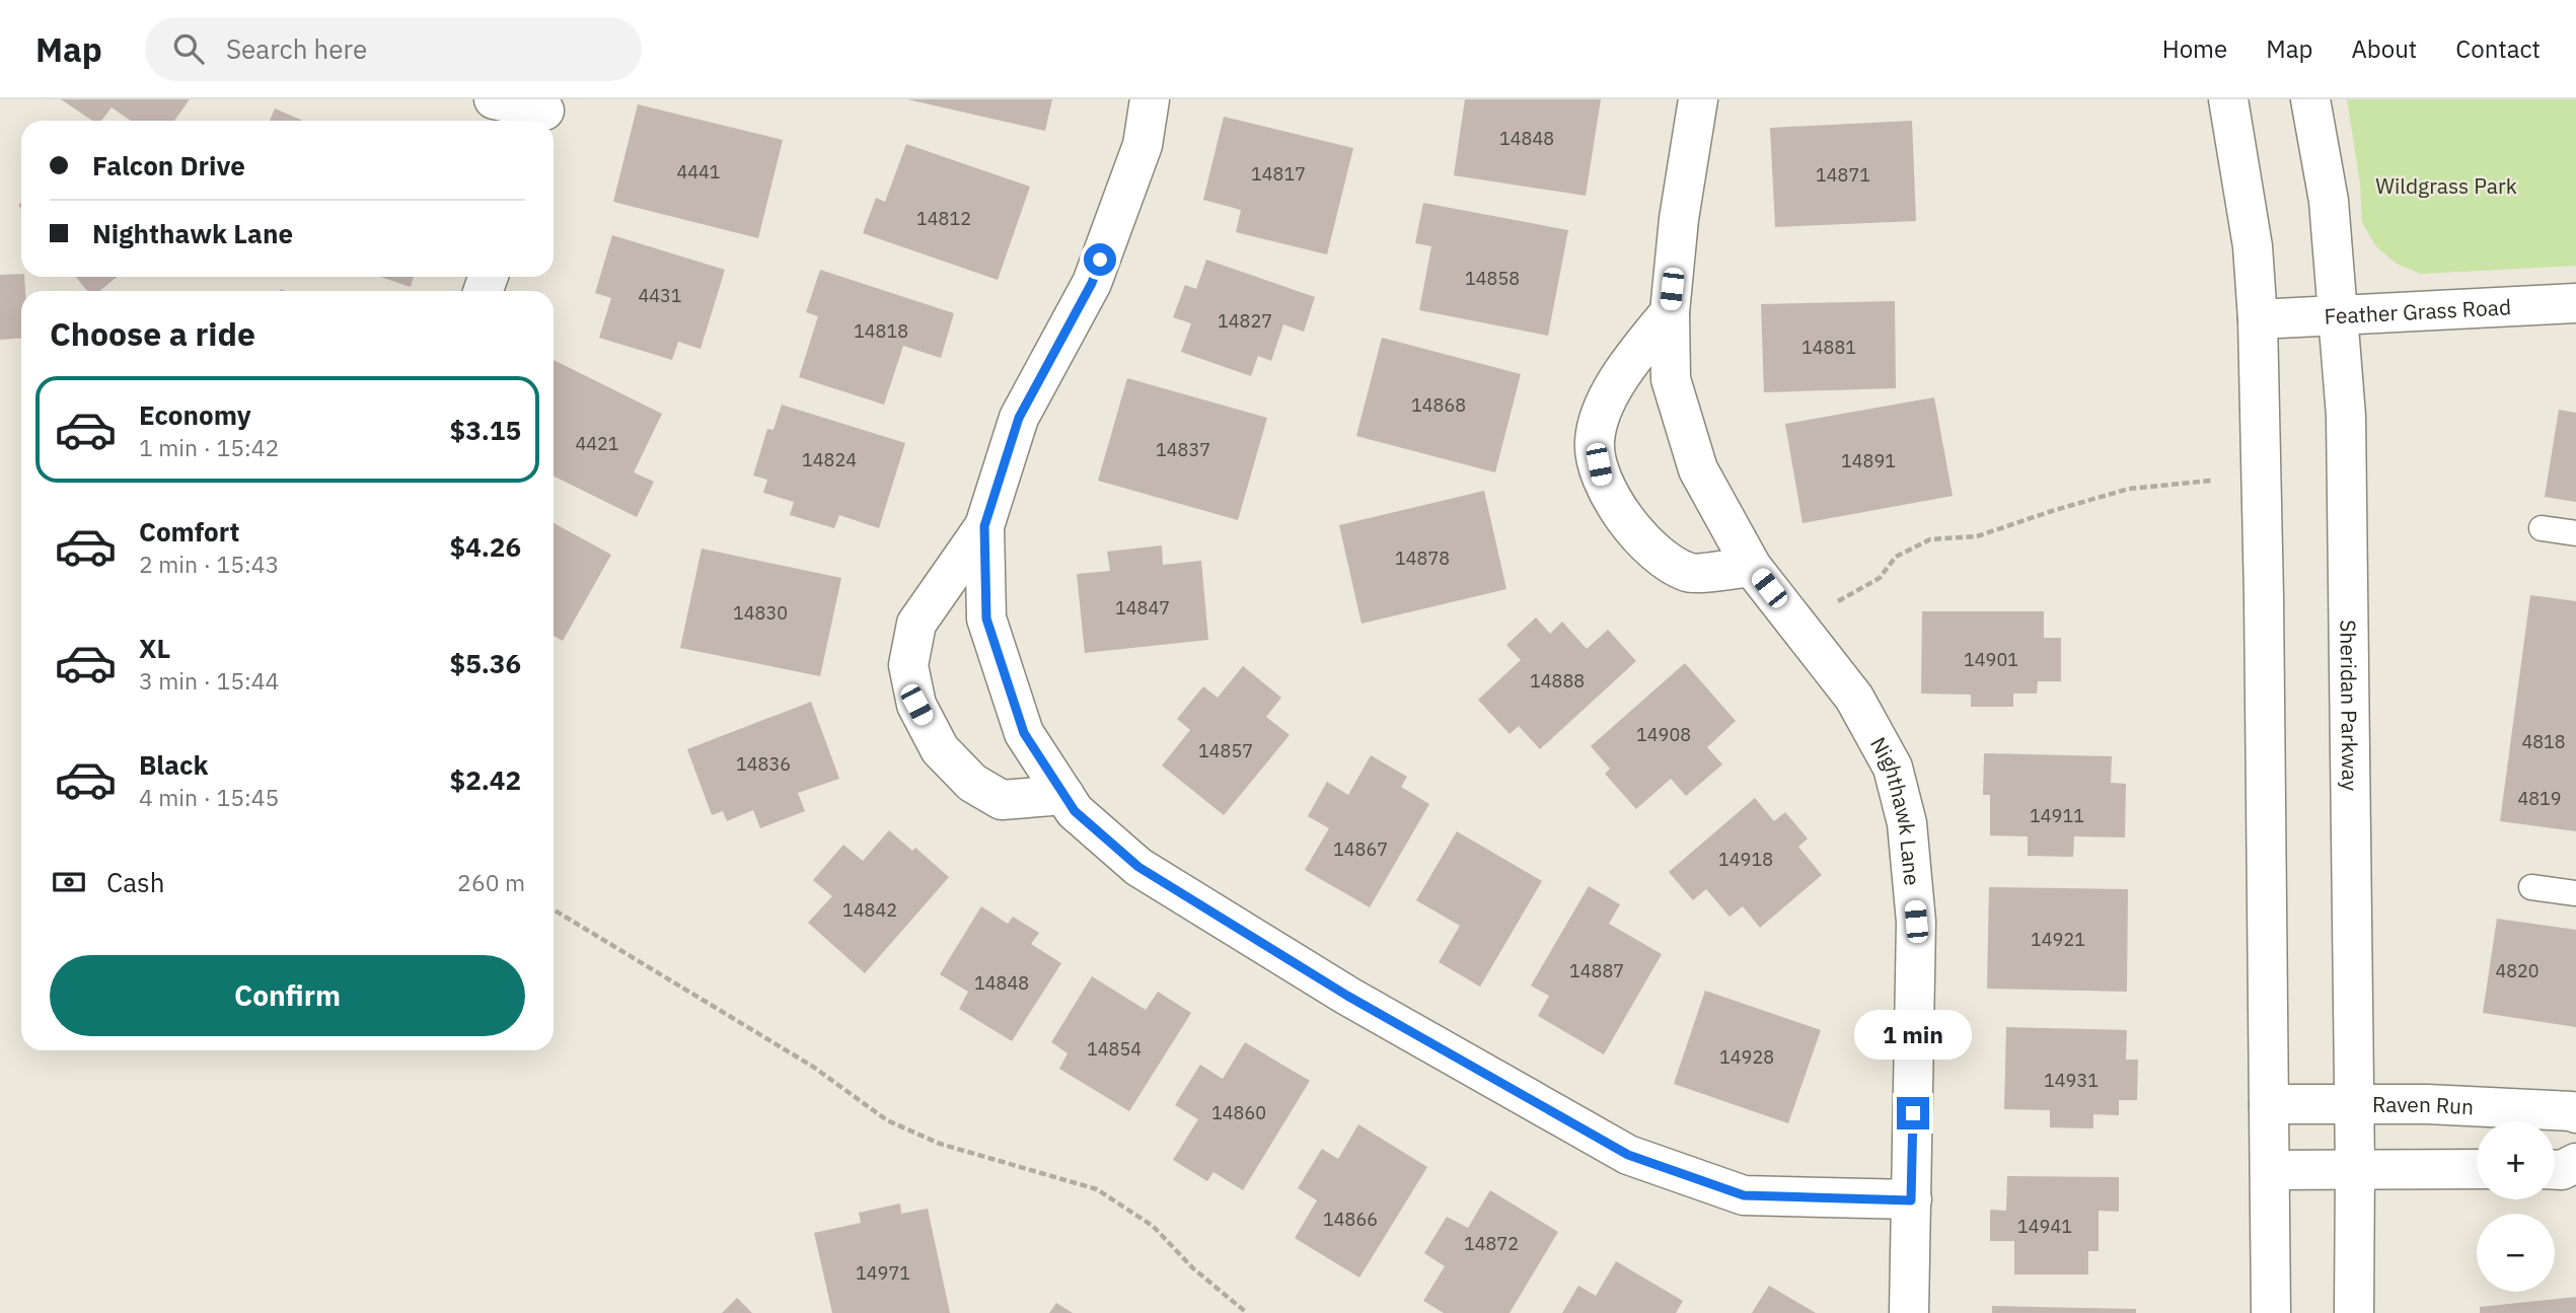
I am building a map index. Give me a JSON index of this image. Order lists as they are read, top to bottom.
{
  "streets": {
    "street": [
      "Feather Grass Road",
      "Sheridan Parkway",
      "Nighthawk Lane",
      "Raven Run"
    ]
  },
  "crossings": [
    ["Feather Grass Road", "Sheridan Parkway"],
    ["Sheridan Parkway", "Raven Run"]
  ],
  "parks": ["Wildgrass Park"],
  "house_numbers": [
    "14848",
    "4441",
    "14817",
    "14871",
    "14812",
    "14858",
    "4431",
    "14827",
    "14818",
    "14881",
    "14868",
    "4421",
    "14837",
    "14824",
    "14891",
    "14878",
    "14847",
    "14830",
    "14901",
    "14888",
    "14908",
    "4818",
    "14857",
    "14836",
    "4819",
    "14911",
    "14867",
    "14918",
    "14842",
    "14921",
    "14887",
    "4820",
    "14848",
    "14854",
    "14928",
    "14931",
    "14860",
    "14866",
    "14941",
    "14872",
    "14971"
  ],
  "page": {
    "header": "Map",
    "search": "Search here",
    "nav": [
      "Home",
      "Map",
      "About",
      "Contact"
    ],
    "banner": ["Falcon Drive", "Nighthawk Lane"],
    "heading": "Choose a ride",
    "list": [
      {
        "name": "Economy",
        "note": "1 min · 15:42",
        "value": "$3.15"
      },
      {
        "name": "Comfort",
        "note": "2 min · 15:43",
        "value": "$4.26"
      },
      {
        "name": "XL",
        "note": "3 min · 15:44",
        "value": "$5.36"
      },
      {
        "name": "Black",
        "note": "4 min · 15:45",
        "value": "$2.42"
      }
    ],
    "pay": ["Cash", "260 m"],
    "buttons": "Confirm",
    "bubble": "1 min",
    "map_buttons": ["+", "−"]
  }
}
